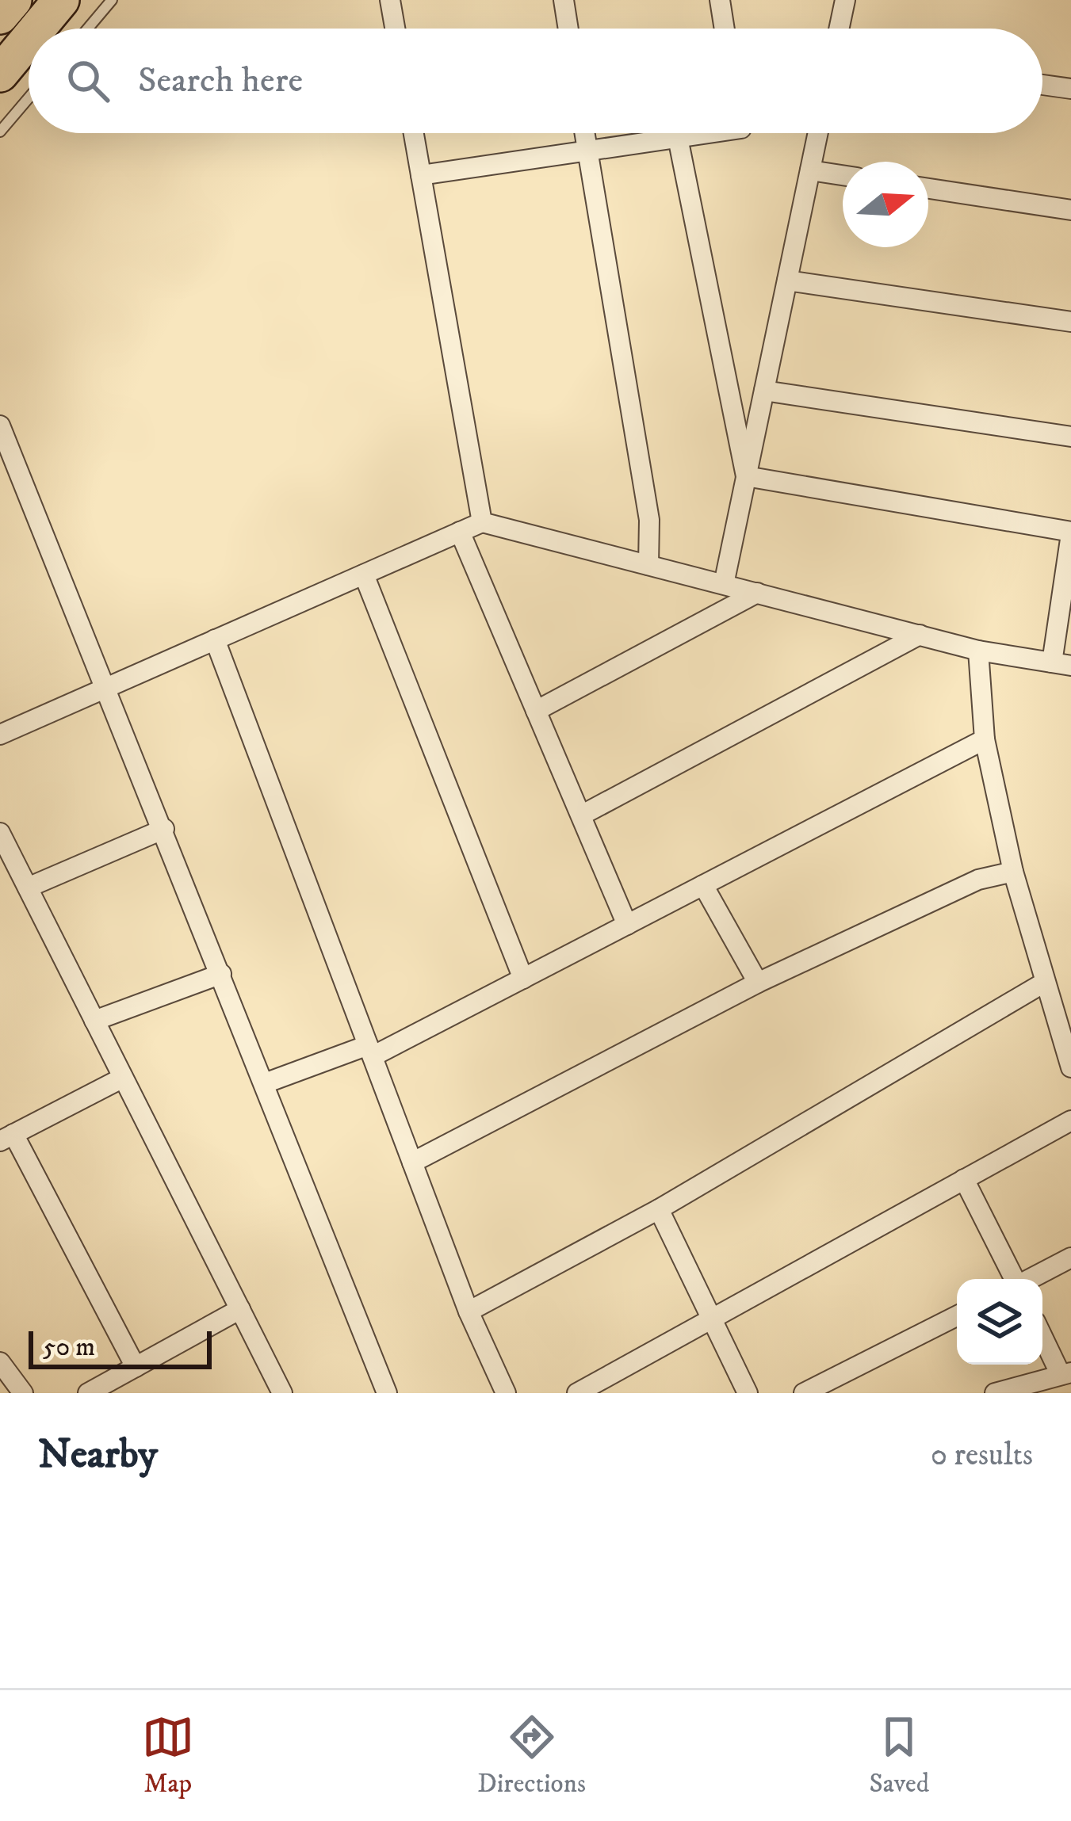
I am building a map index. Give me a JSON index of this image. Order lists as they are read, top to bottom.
{
  "scale_bar": "50 m",
  "north": "right",
  "page": {
    "search": "Search here",
    "scale": "50 m",
    "heading": ["Nearby", "0 results"],
    "nav": ["Map", "Directions", "Saved"]
  }
}
